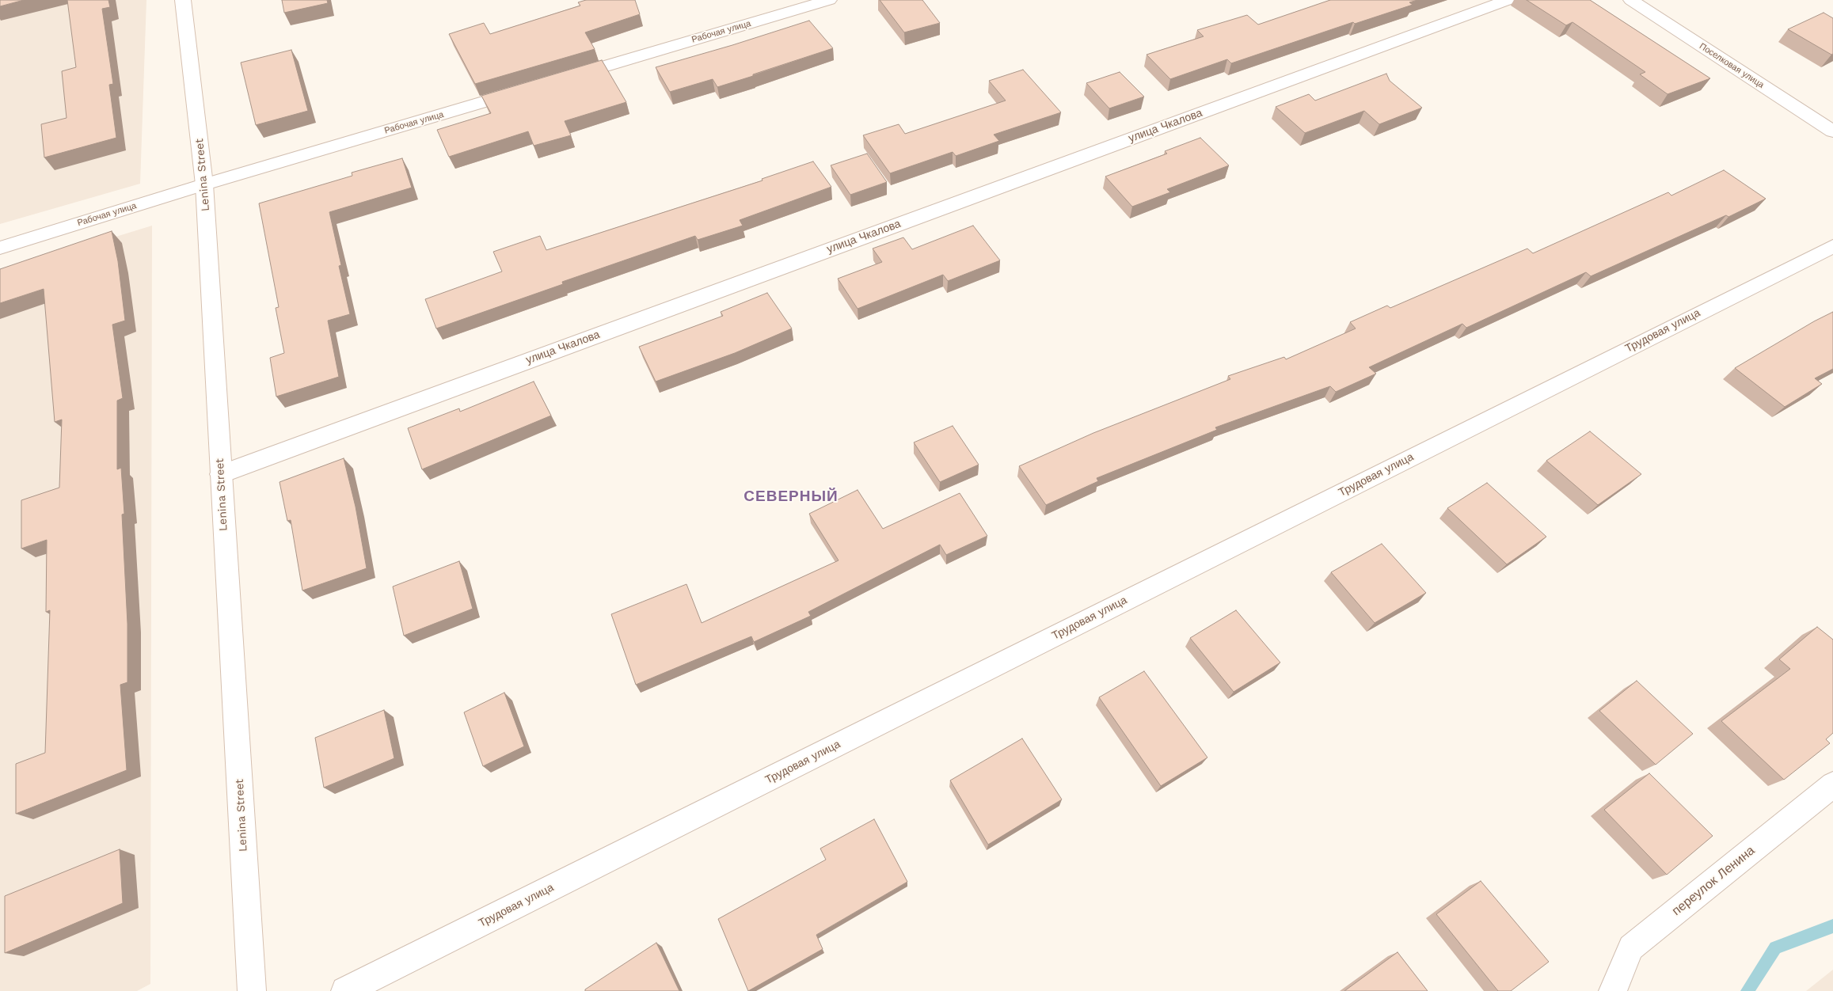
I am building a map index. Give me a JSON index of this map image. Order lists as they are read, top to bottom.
{
  "streets": {
    "street": [
      "Рабочая улица",
      "Поселковая улица",
      "улица Чкалова",
      "Lenina Street",
      "Трудовая улица",
      "переулок Ленина"
    ]
  },
  "crossings": [
    ["Рабочая улица", "Lenina Street"],
    ["улица Чкалова", "Lenina Street"]
  ],
  "districts": ["СЕВЕРНЫЙ"]
}
